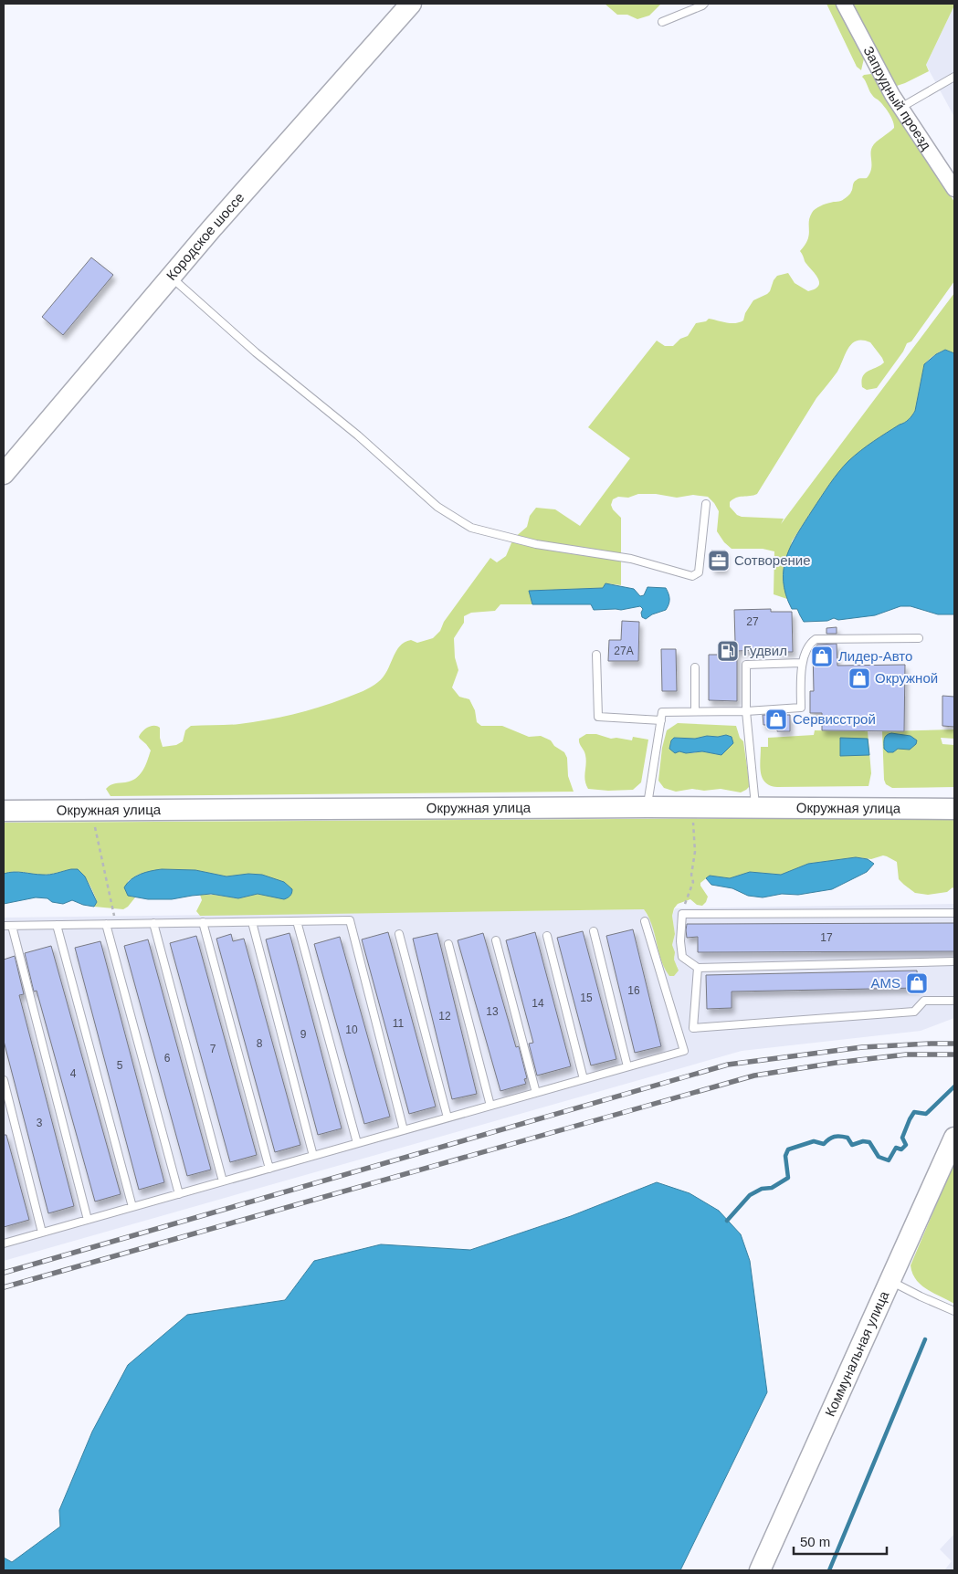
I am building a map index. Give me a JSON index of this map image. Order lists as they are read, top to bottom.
{
  "streets": {
    "main road": ["Кородское шоссе", "Окружная улица", "Коммунальная улица"],
    "street": ["Запрудный проезд"]
  },
  "places": {
    "office": ["Сотворение"],
    "fuel station": ["Гудвил"],
    "shop": [
      "Лидер-Авто",
      "Окружной",
      "Сервисстрой",
      "AMS"
    ]
  },
  "house_numbers": [
    "27",
    "27А",
    "17",
    "16",
    "15",
    "14",
    "13",
    "12",
    "11",
    "10",
    "9",
    "8",
    "7",
    "6",
    "5",
    "4",
    "3"
  ],
  "scale_bar": "50 m"
}
